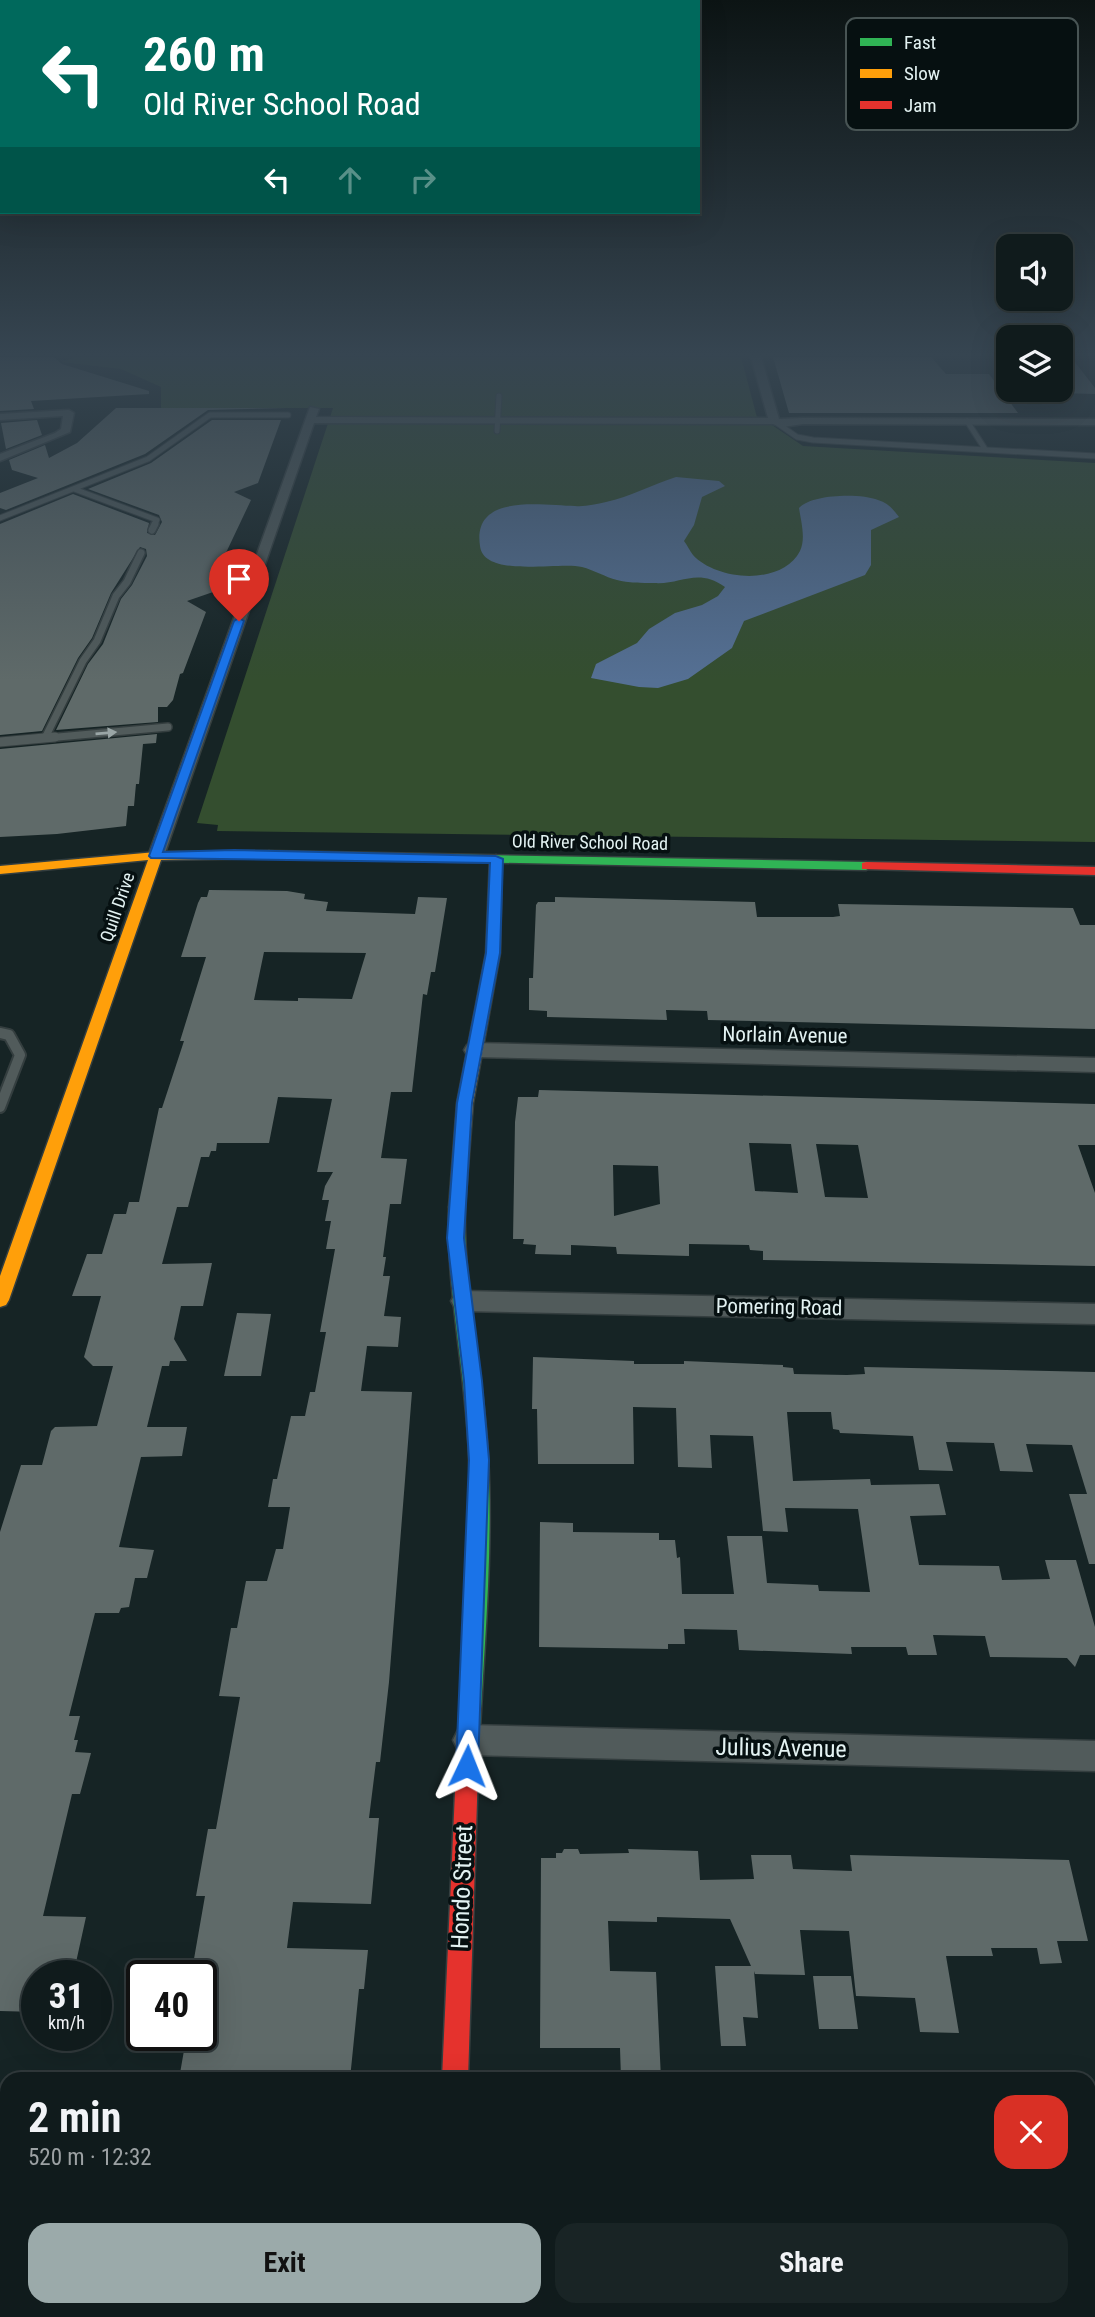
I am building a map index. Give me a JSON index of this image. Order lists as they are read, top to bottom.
{
  "streets": {
    "street": [
      "Old River School Road",
      "Quill Drive",
      "Norlain Avenue",
      "Pomering Road",
      "Julius Avenue",
      "Hondo Street"
    ]
  },
  "crossings": [
    ["Old River School Road", "Quill Drive"],
    ["Old River School Road", "Hondo Street"],
    ["Norlain Avenue", "Hondo Street"],
    ["Pomering Road", "Hondo Street"],
    ["Julius Avenue", "Hondo Street"]
  ],
  "legend": ["Fast", "Slow", "Jam"],
  "page": {
    "turn": ["260 m", "Old River School Road"],
    "speed": "31 km/h",
    "limit": "40",
    "heading": ["2 min", "520 m · 12:32"],
    "buttons": ["Exit", "Share"]
  }
}
